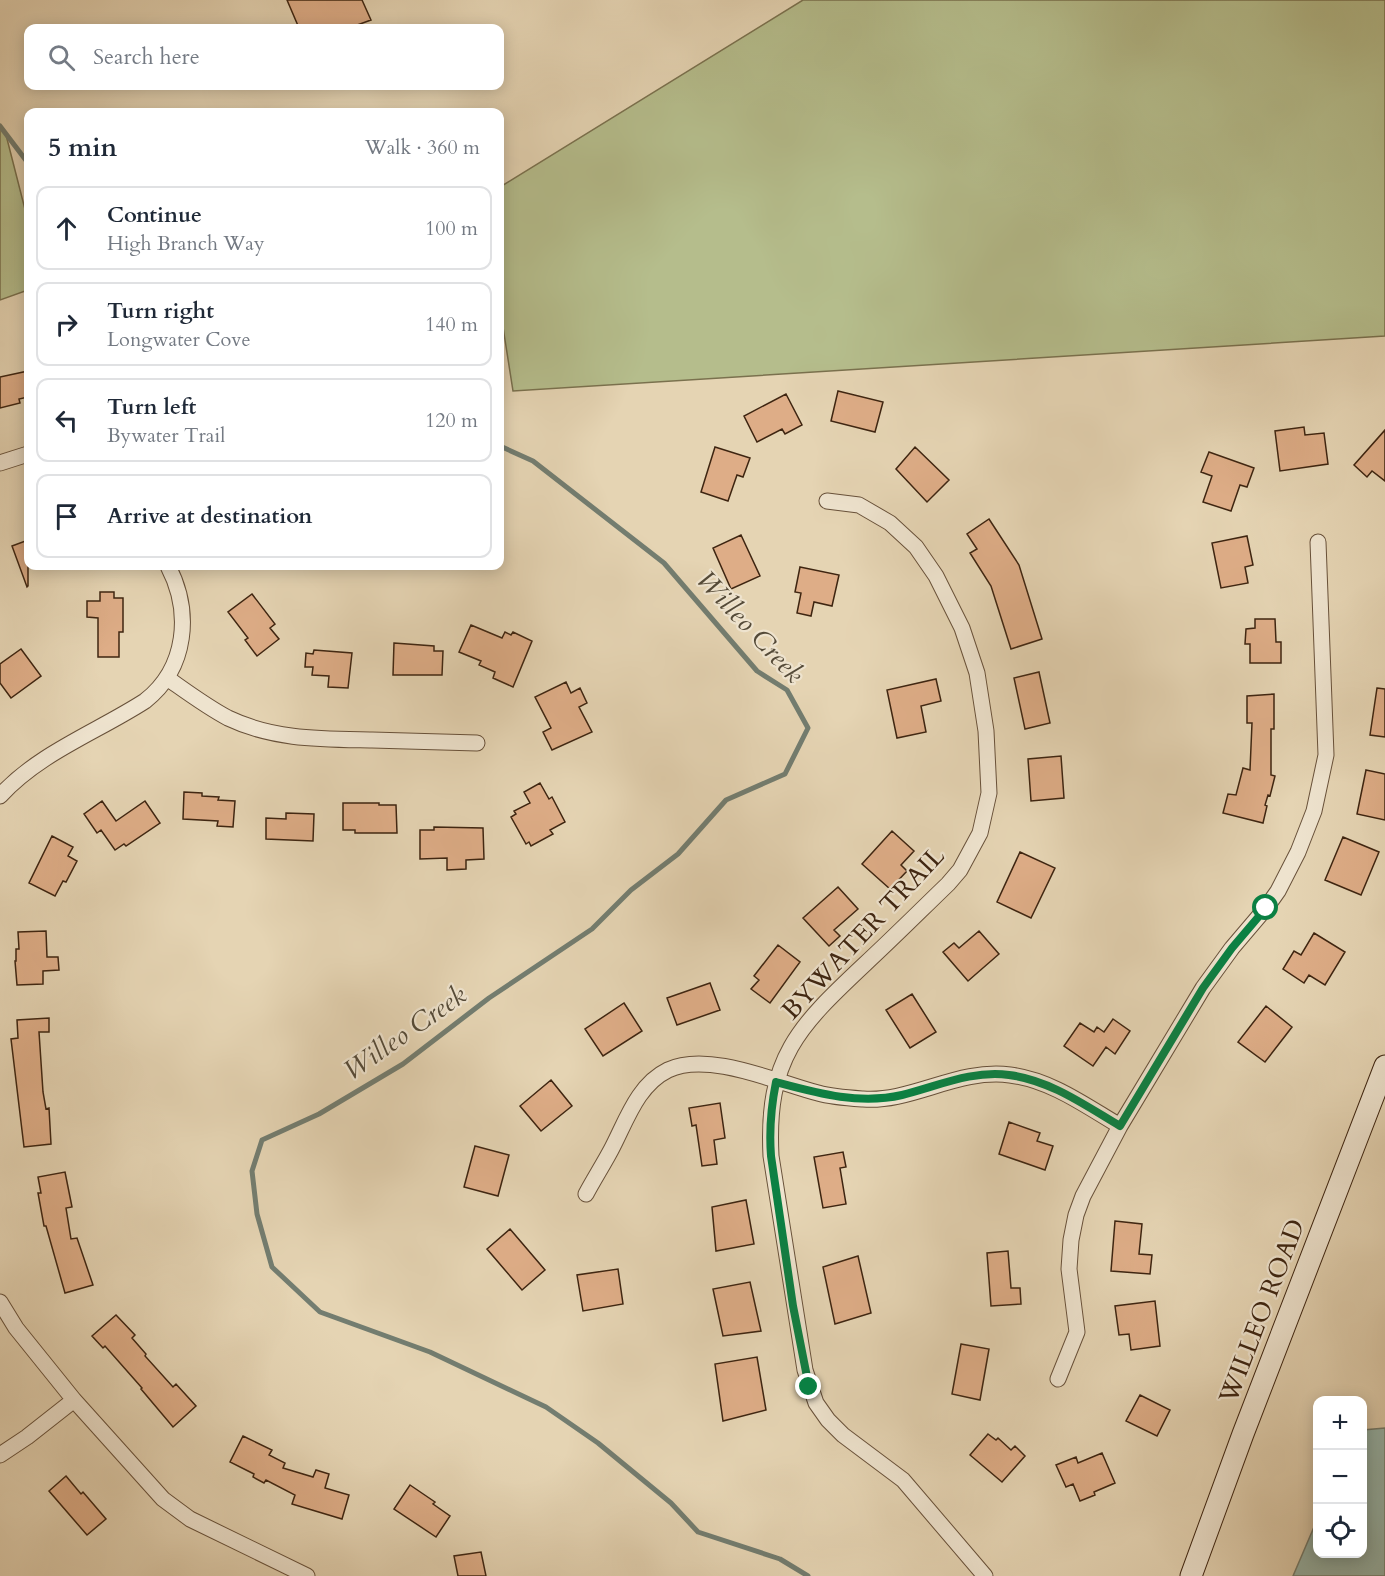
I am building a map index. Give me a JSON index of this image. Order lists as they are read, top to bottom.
{
  "streets": {
    "street": ["BYWATER TRAIL", "WILLEO ROAD"]
  },
  "water": ["Willeo Creek"],
  "page": {
    "search": "Search here",
    "heading": ["5 min", "Walk · 360 m"],
    "list": [
      ["Continue", "High Branch Way", "100 m"],
      ["Turn right", "Longwater Cove", "140 m"],
      ["Turn left", "Bywater Trail", "120 m"],
      "Arrive at destination"
    ],
    "map_buttons": ["+", "−"]
  }
}
